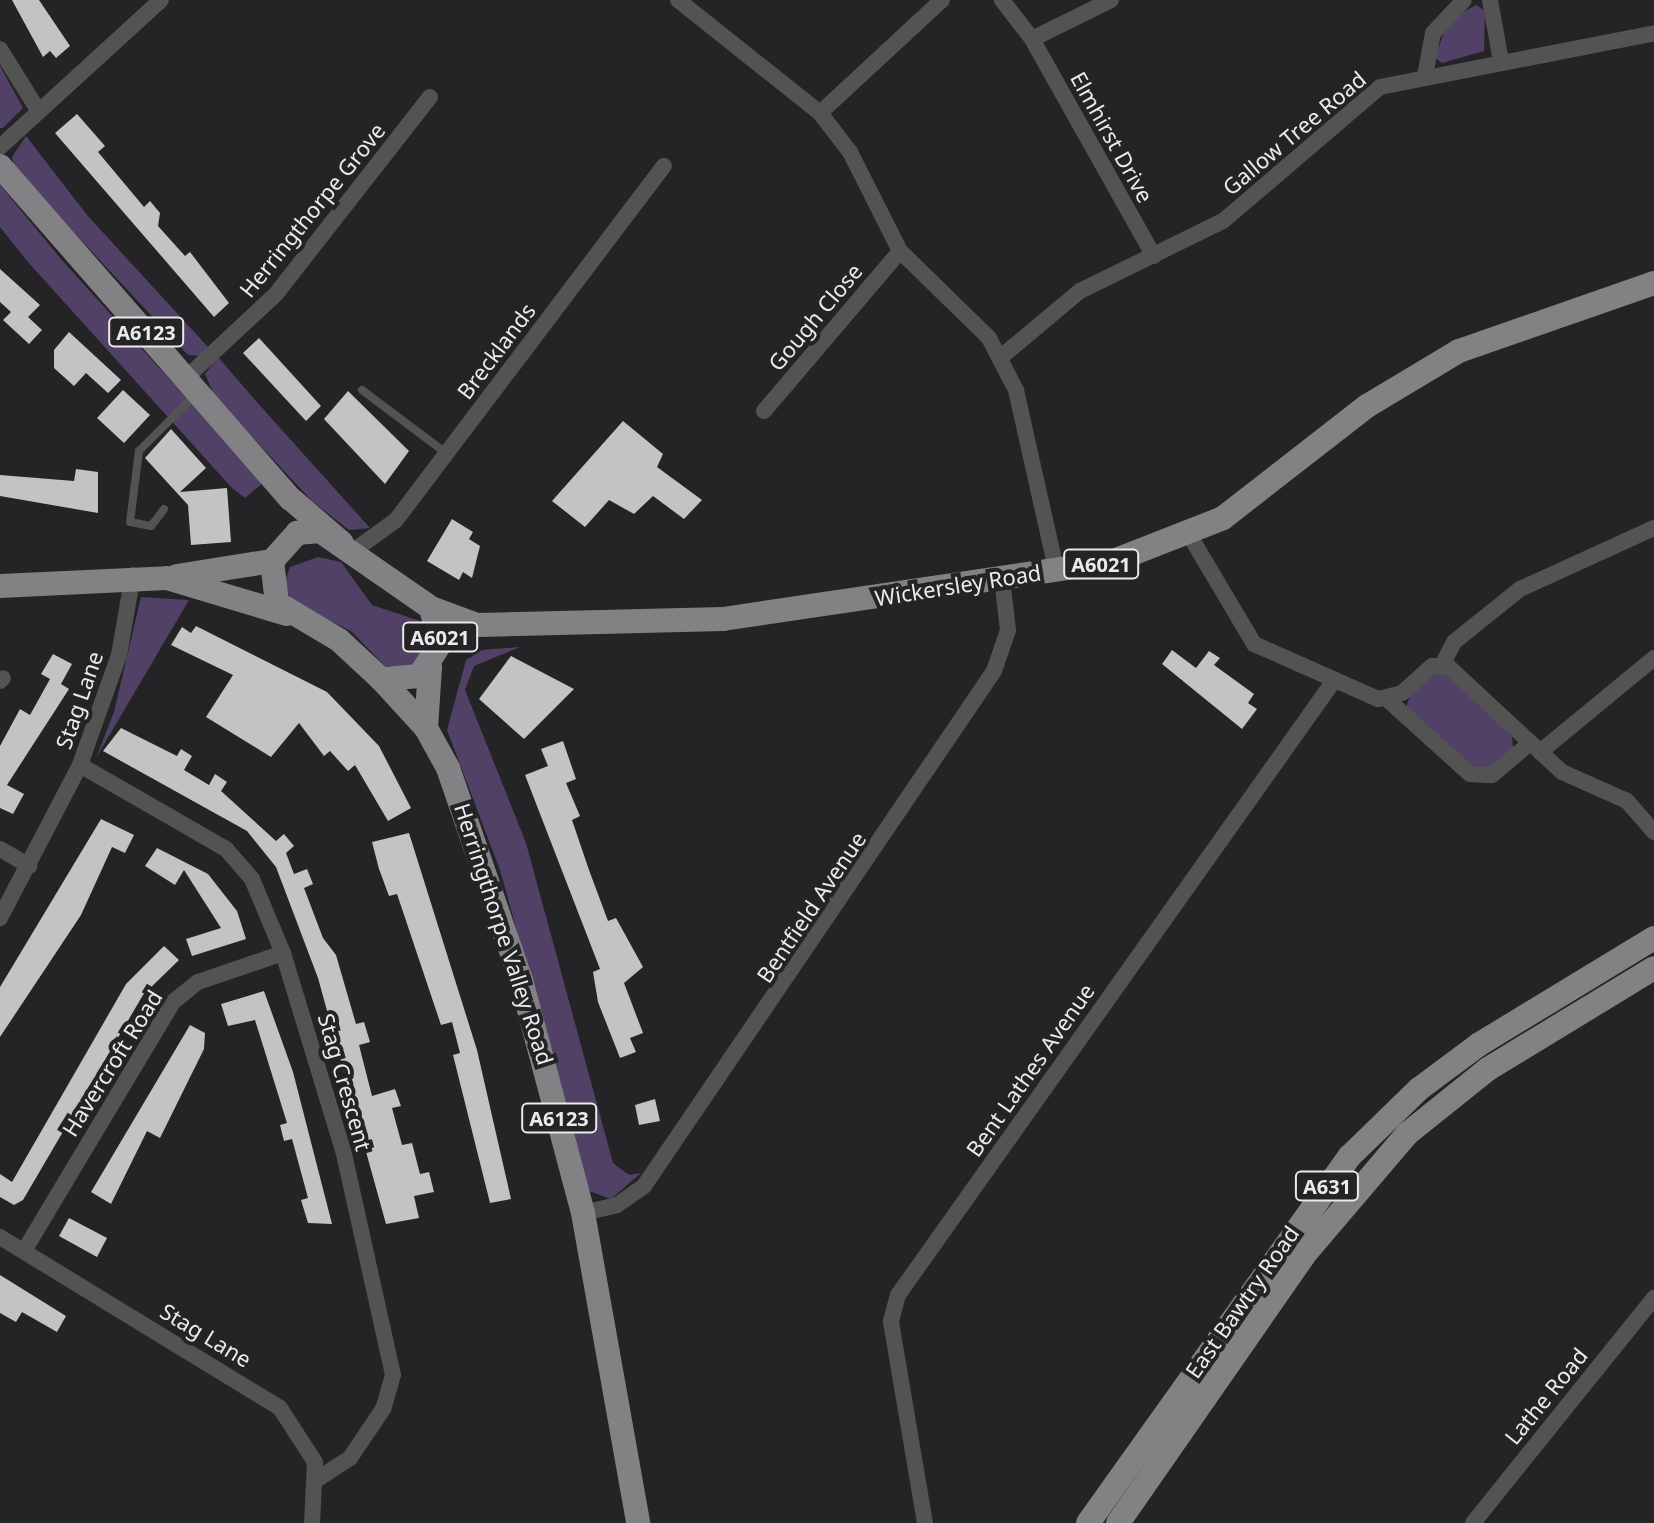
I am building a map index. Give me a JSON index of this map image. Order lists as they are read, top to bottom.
{
  "streets": {
    "main road": [
      "A6123",
      "A6021",
      "Wickersley Road",
      "Herringthorpe Valley Road",
      "A631",
      "East Bawtry Road"
    ],
    "street": [
      "Gallow Tree Road",
      "Elmhirst Drive",
      "Herringthorpe Grove",
      "Gough Close",
      "Brecklands",
      "Stag Lane",
      "Bentfield Avenue",
      "Havercroft Road",
      "Bent Lathes Avenue",
      "Stag Crescent",
      "Lathe Road"
    ]
  },
  "crossings": [
    ["Gallow Tree Road", "Elmhirst Drive"],
    ["Herringthorpe Grove", "A6123"],
    ["A6123", "Brecklands"],
    ["A6123", "A6021"],
    ["Brecklands", "A6021"],
    ["A6021", "Wickersley Road"],
    ["A6021", "Stag Lane"],
    ["A6021", "Herringthorpe Valley Road"],
    ["Wickersley Road", "Bentfield Avenue"],
    ["Stag Lane", "Havercroft Road"],
    ["Stag Lane", "Stag Crescent"],
    ["Bentfield Avenue", "Herringthorpe Valley Road"],
    ["Havercroft Road", "Stag Crescent"]
  ]
}
